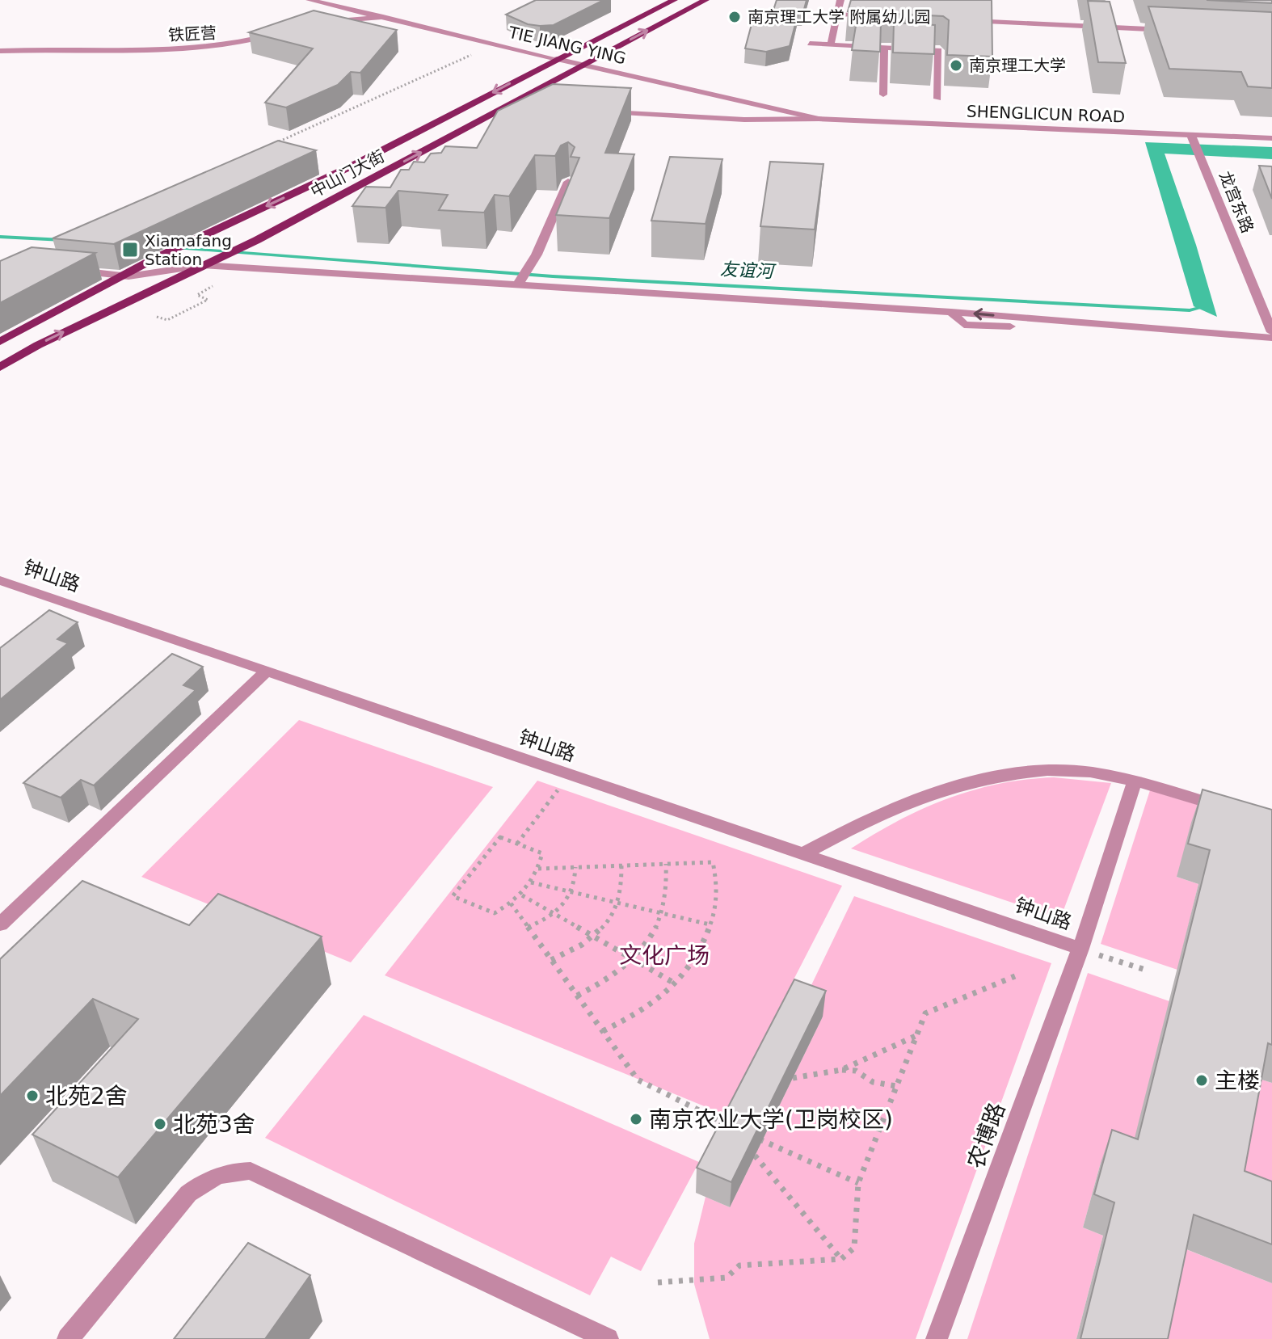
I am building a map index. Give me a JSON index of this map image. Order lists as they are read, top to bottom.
{
  "streets": {
    "main road": ["中山门大街"],
    "street": [
      "铁匠营",
      "TIE JIANG YING",
      "SHENGLICUN ROAD",
      "龙宫东路"
    ],
    "lane": ["钟山路", "农博路"]
  },
  "crossings": [
    ["TIE JIANG YING", "SHENGLICUN ROAD"],
    ["TIE JIANG YING", "中山门大街"],
    ["SHENGLICUN ROAD", "龙宫东路"],
    ["钟山路", "农博路"]
  ],
  "water": ["友谊河"],
  "parks": ["文化广场"],
  "places": {
    "other": [
      "南京理工大学 附属幼儿园",
      "南京理工大学",
      "主楼",
      "北苑2舍",
      "南京农业大学(卫岗校区)",
      "北苑3舍"
    ],
    "transit": ["Xiamafang Station"]
  }
}
